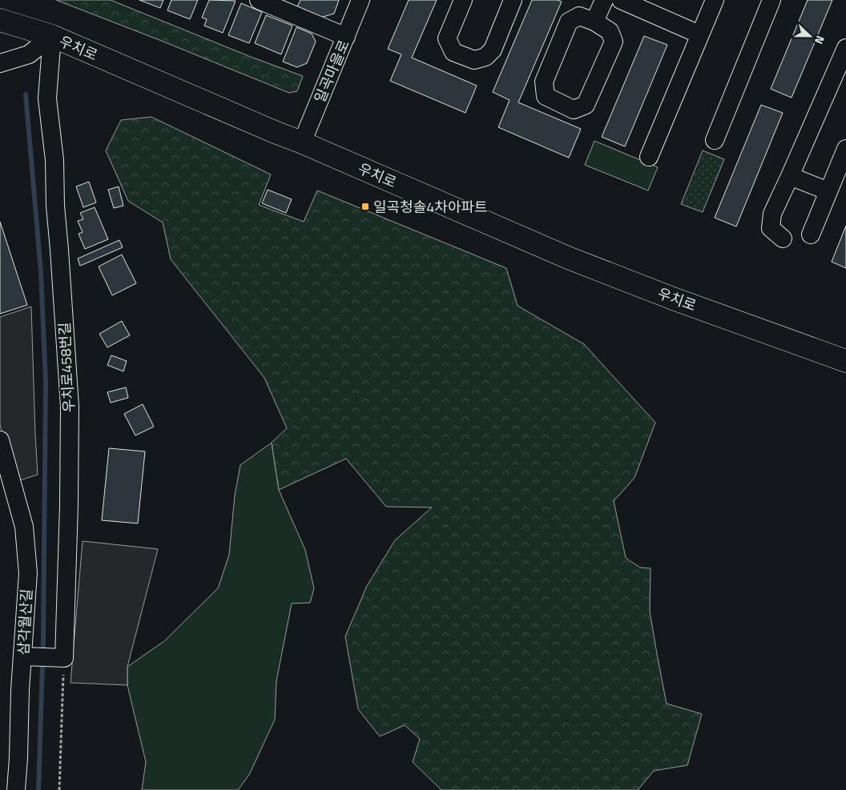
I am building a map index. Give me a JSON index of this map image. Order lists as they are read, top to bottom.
{
  "streets": {
    "main road": ["우치로"],
    "street": ["일곡마을로", "우치로458번길", "삼각월산길"]
  },
  "crossings": [
    ["우치로", "일곡마을로"],
    ["우치로", "우치로458번길"]
  ],
  "places": {
    "transit": ["일곡청솔4차아파트"]
  },
  "north": "right"
}
